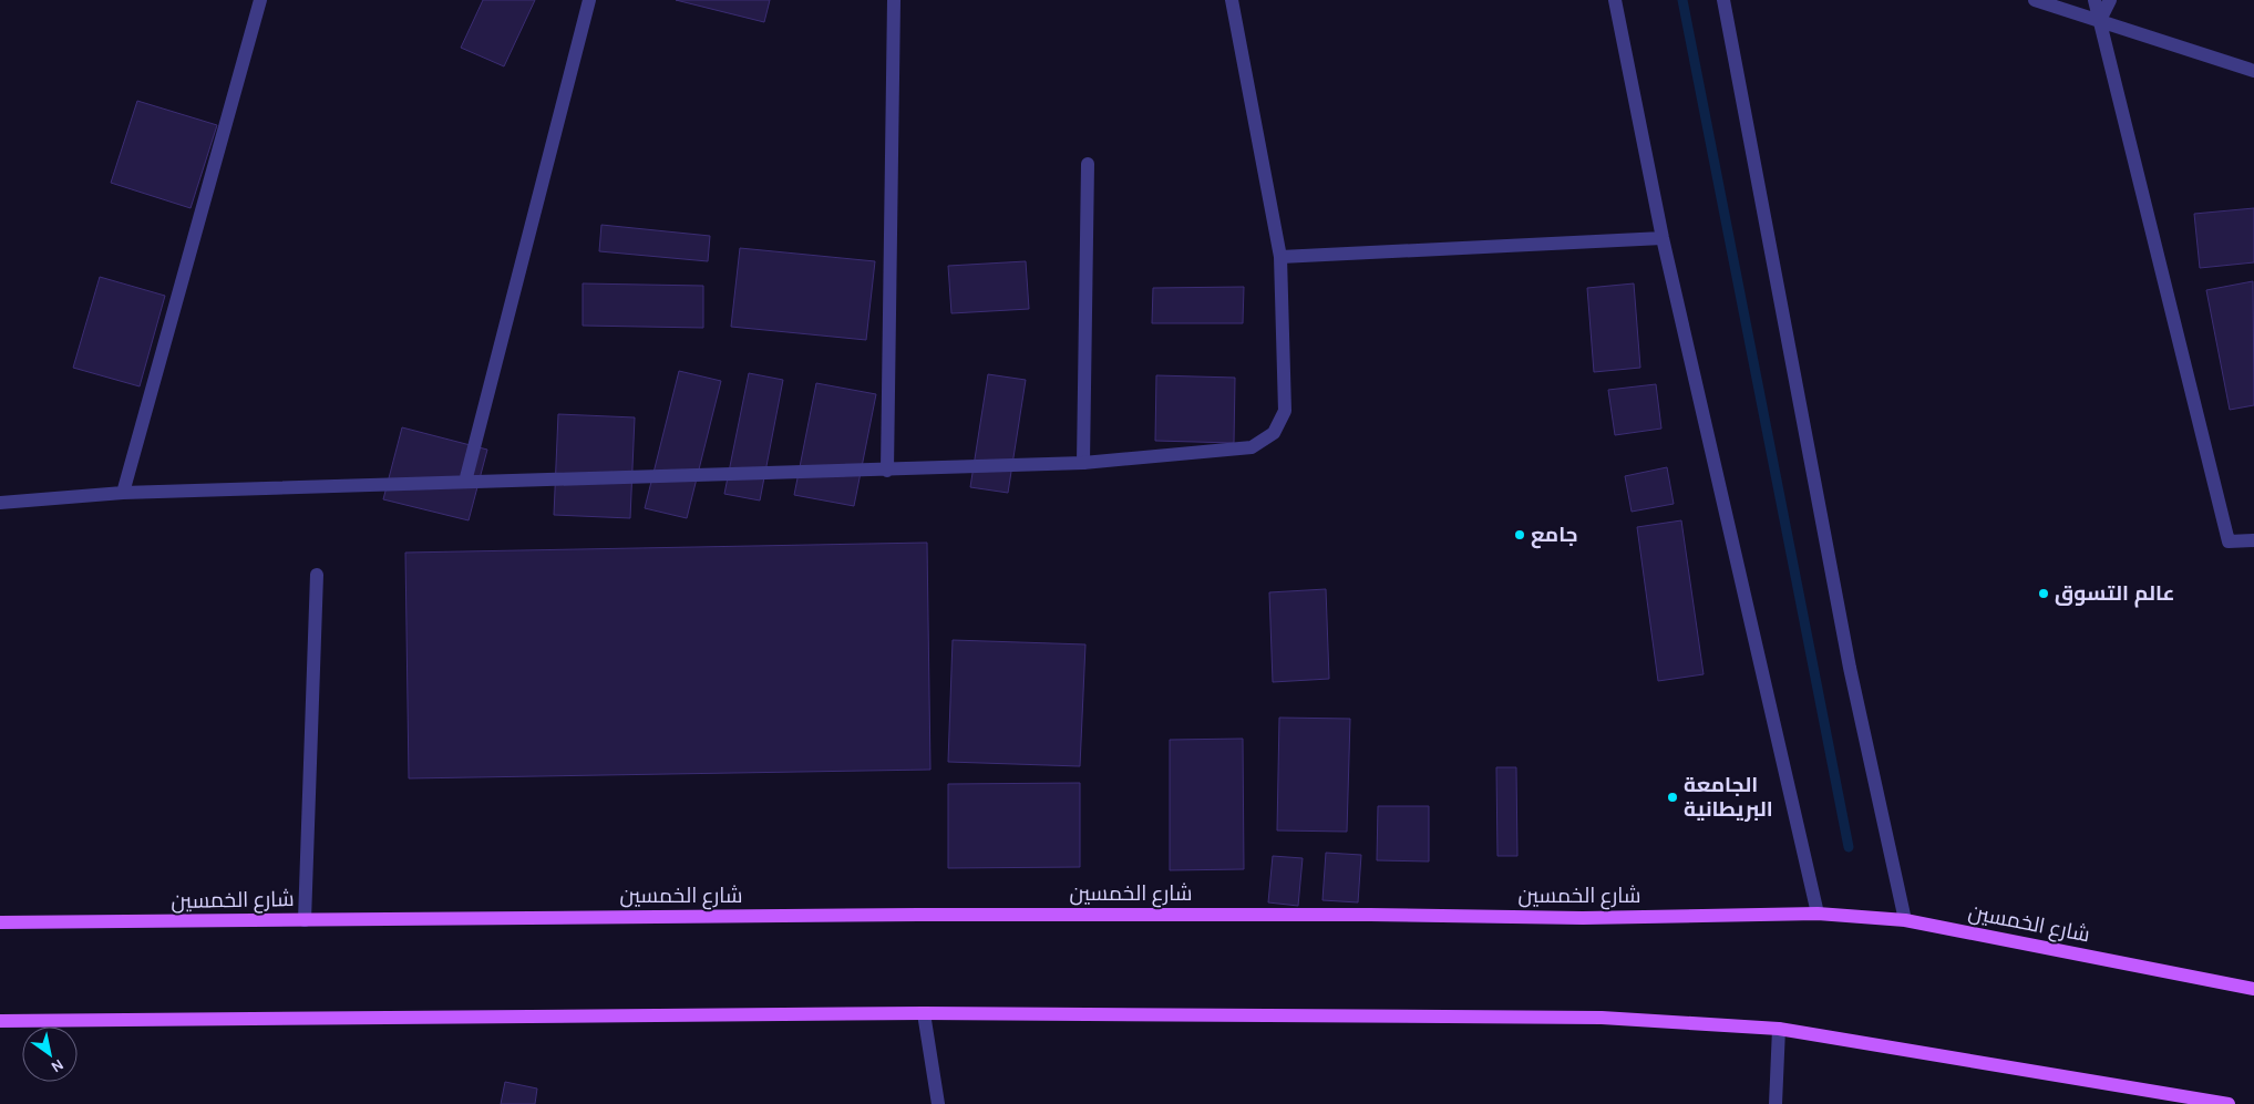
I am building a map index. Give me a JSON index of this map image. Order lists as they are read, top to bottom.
{
  "streets": {
    "main road": ["شارع الخمسين"]
  },
  "places": ["جامع", "عالم التسوق", "الجامعة البريطانية"],
  "north": "bottom right"
}
